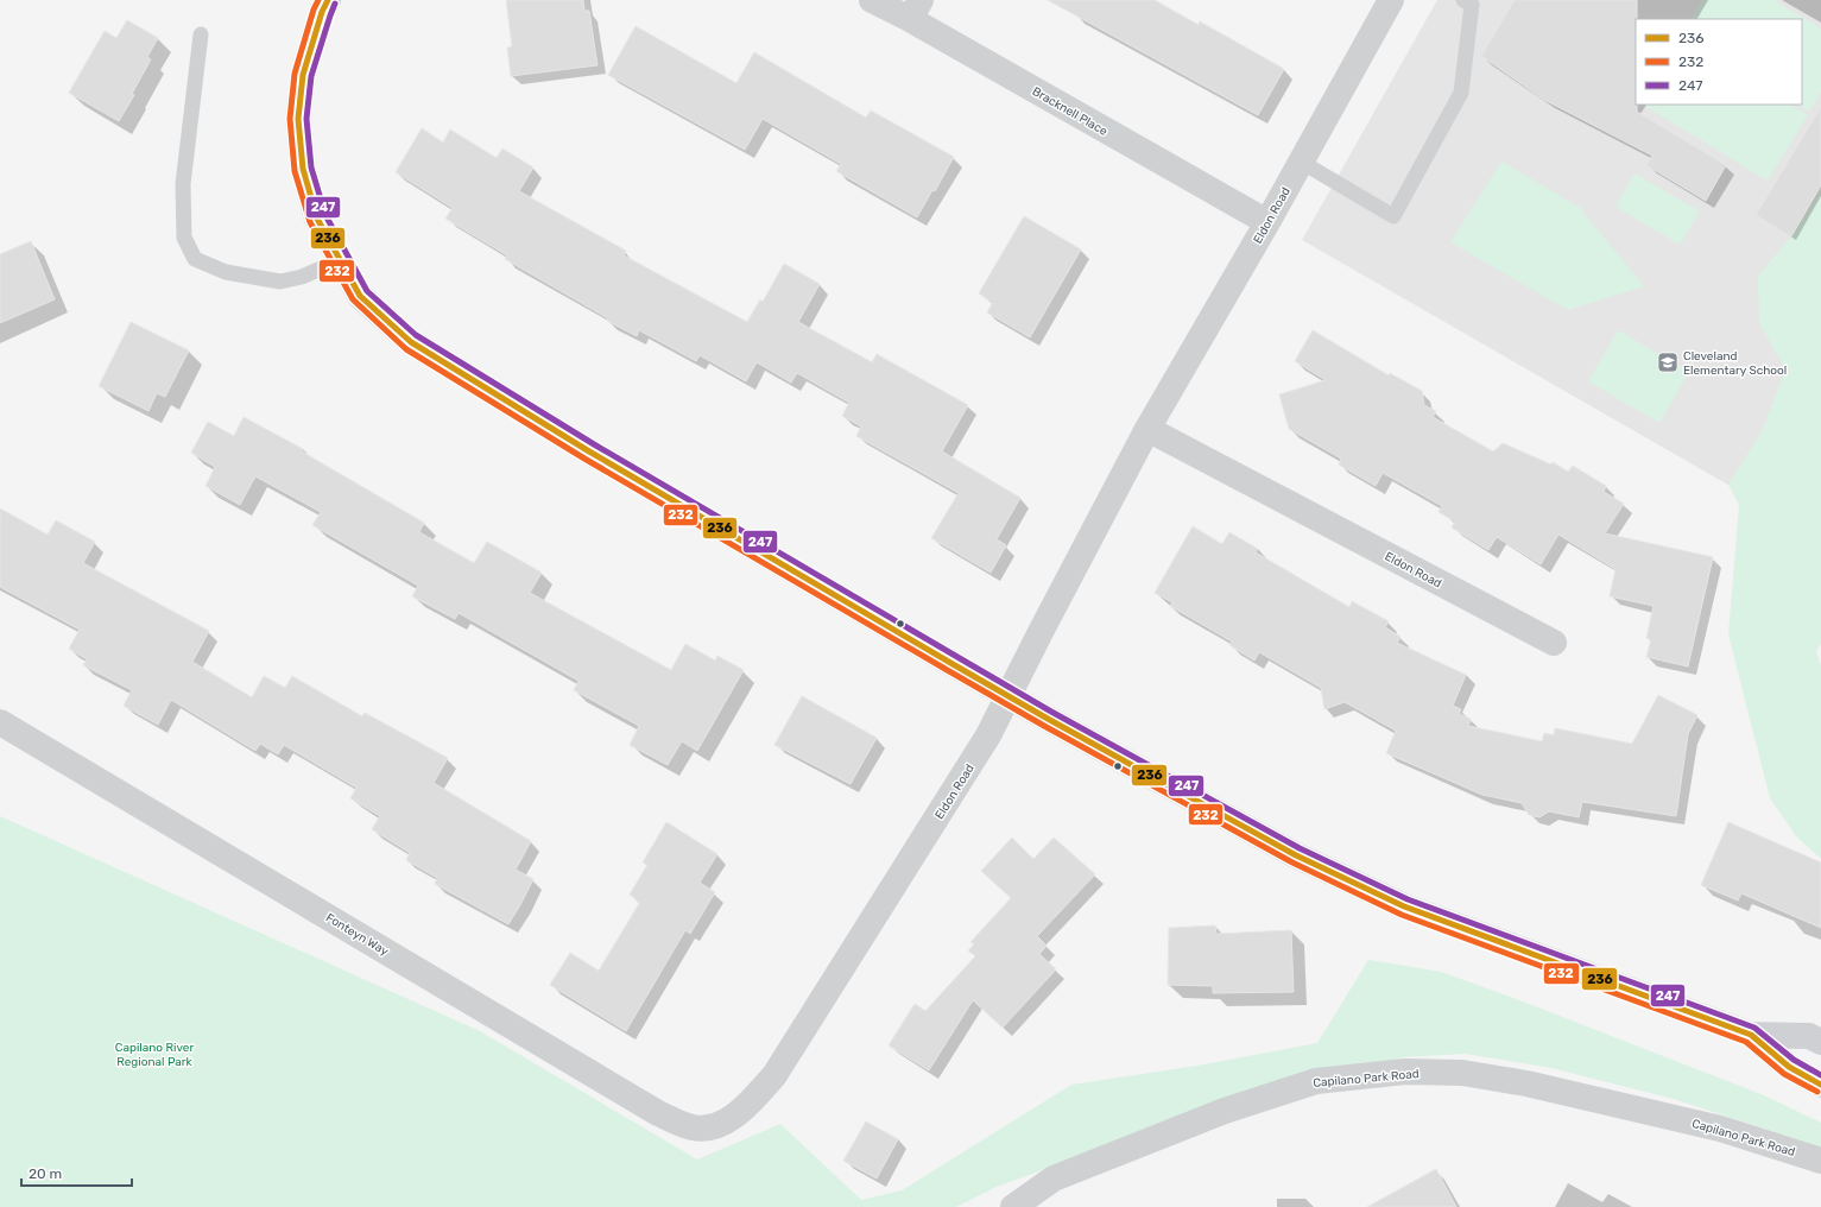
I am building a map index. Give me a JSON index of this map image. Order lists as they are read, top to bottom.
{
  "streets": {
    "street": [
      "Bracknell Place",
      "Eldon Road",
      "Fonteyn Way",
      "Capilano Park Road"
    ]
  },
  "crossings": [
    ["Bracknell Place", "Eldon Road"],
    ["Eldon Road", "Fonteyn Way"]
  ],
  "parks": ["Capilano River Regional Park"],
  "places": {
    "school or university": ["Cleveland Elementary School"]
  },
  "lines": ["transit line 236", "transit line 232", "transit line 247"],
  "legend": ["236", "232", "247"],
  "scale_bar": "20 m"
}
